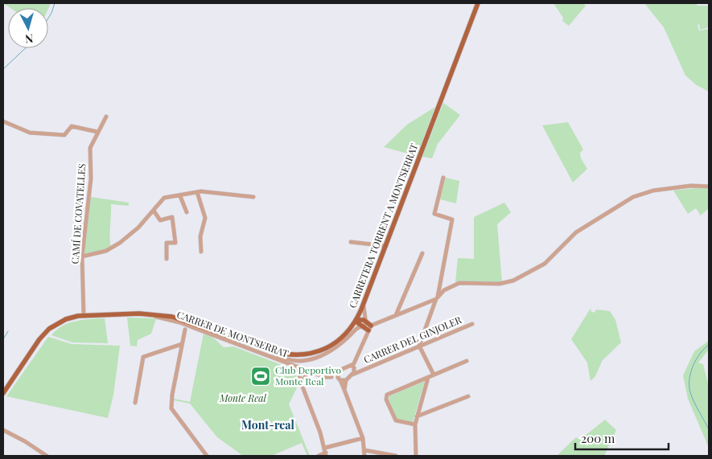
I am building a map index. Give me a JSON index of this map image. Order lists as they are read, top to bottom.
{
  "streets": {
    "main road": ["CARRETERA TORRENT A MONTSERRAT"],
    "street": ["CAMÍ DE COVATELLES", "CARRER DE MONTSERRAT", "CARRER DEL GINJOLER"]
  },
  "crossings": [
    ["CAMÍ DE COVATELLES", "CARRETERA TORRENT A MONTSERRAT"],
    ["CARRETERA TORRENT A MONTSERRAT", "CARRER DE MONTSERRAT"]
  ],
  "districts": ["Mont-real"],
  "parks": ["Monte Real"],
  "places": {
    "sports": ["Club Deportivo Monte Real"]
  },
  "scale_bar": "200 m",
  "north": "bottom"
}
